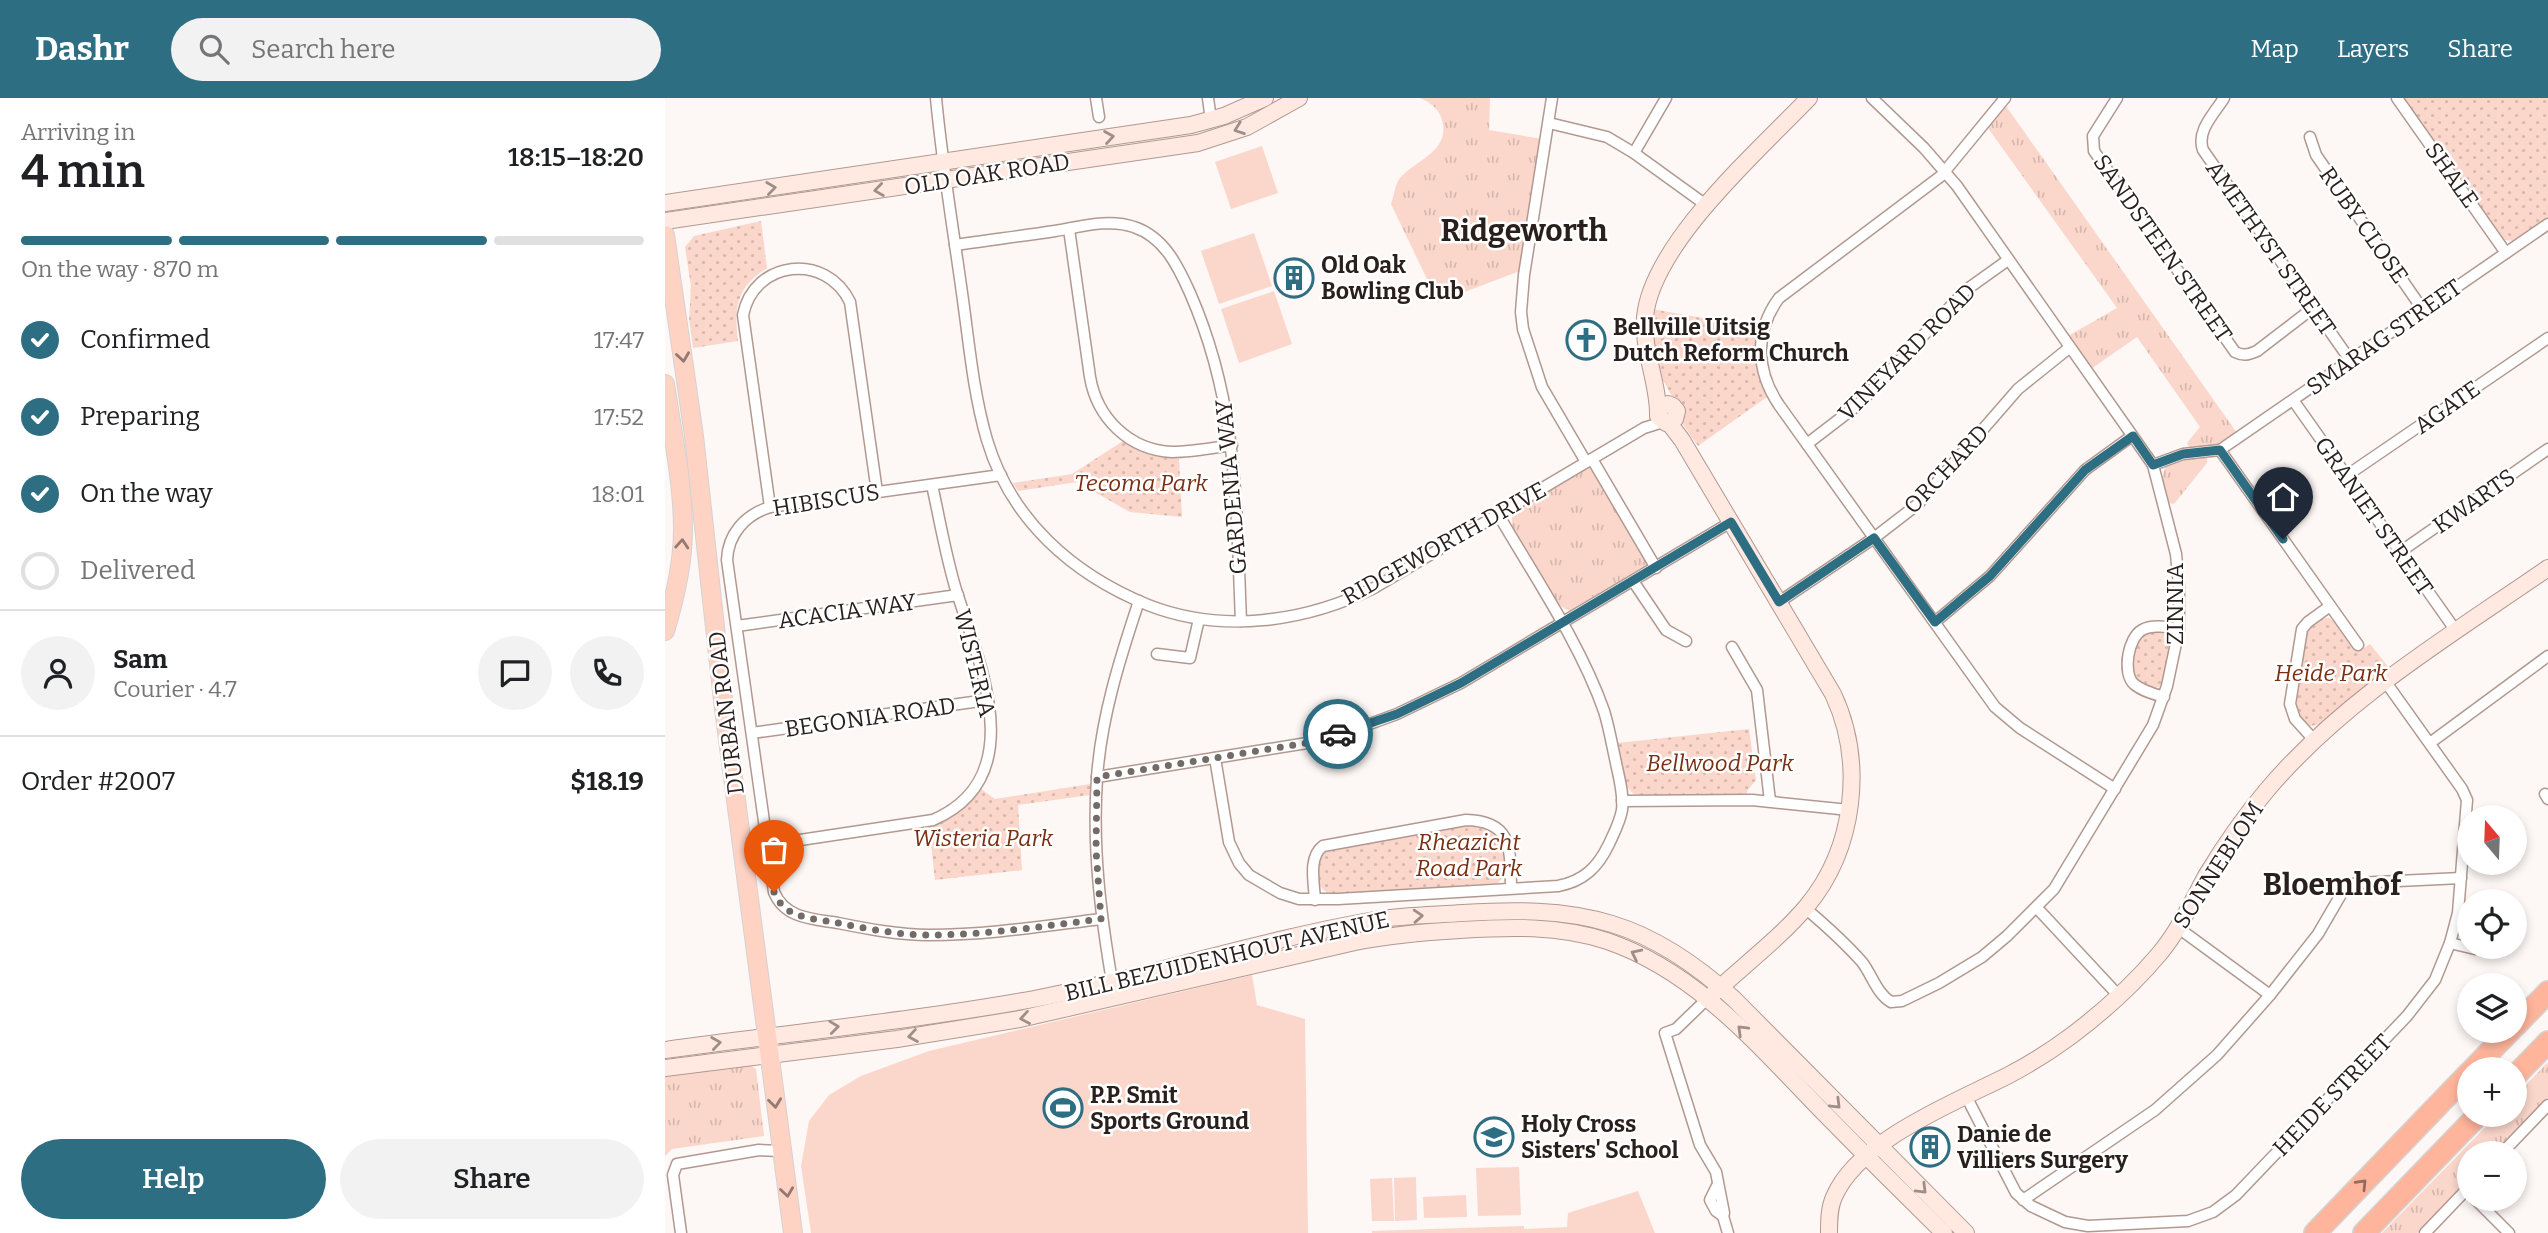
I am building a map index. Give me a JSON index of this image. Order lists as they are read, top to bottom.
{
  "streets": {
    "main road": [
      "OLD OAK ROAD",
      "DURBAN ROAD",
      "SONNEBLOM",
      "BILL BEZUIDENHOUT AVENUE"
    ],
    "street": [
      "SHALE",
      "RUBY CLOSE",
      "SANDSTEEN STREET",
      "AMETHYST STREET",
      "SMARAG STREET",
      "VINEYARD ROAD",
      "AGATE",
      "ORCHARD",
      "GARDENIA WAY",
      "HIBISCUS",
      "KWARTS",
      "GRANIET STREET",
      "RIDGEWORTH DRIVE",
      "ZINNIA",
      "ACACIA WAY",
      "WISTERIA",
      "BEGONIA ROAD",
      "HEIDE STREET"
    ]
  },
  "crossings": [
    ["OLD OAK ROAD", "RIDGEWORTH DRIVE"],
    ["SHALE", "SMARAG STREET"],
    ["RUBY CLOSE", "SMARAG STREET"],
    ["SANDSTEEN STREET", "AMETHYST STREET"],
    ["AMETHYST STREET", "SMARAG STREET"],
    ["SMARAG STREET", "GRANIET STREET"],
    ["VINEYARD ROAD", "ZINNIA"],
    ["AGATE", "GRANIET STREET"],
    ["ORCHARD", "ZINNIA"],
    ["GARDENIA WAY", "RIDGEWORTH DRIVE"],
    ["HIBISCUS", "RIDGEWORTH DRIVE"],
    ["HIBISCUS", "ACACIA WAY"],
    ["HIBISCUS", "WISTERIA"],
    ["HIBISCUS", "BEGONIA ROAD"],
    ["KWARTS", "GRANIET STREET"],
    ["GRANIET STREET", "SONNEBLOM"],
    ["ACACIA WAY", "WISTERIA"],
    ["WISTERIA", "BEGONIA ROAD"],
    ["DURBAN ROAD", "BILL BEZUIDENHOUT AVENUE"],
    ["SONNEBLOM", "BILL BEZUIDENHOUT AVENUE"],
    ["SONNEBLOM", "HEIDE STREET"]
  ],
  "one_way": ["DURBAN ROAD"],
  "districts": ["Ridgeworth", "Bloemhof"],
  "parks": [
    "Tecoma Park",
    "Heide Park",
    "Bellwood Park",
    "Wisteria Park",
    "Rheazicht Road Park"
  ],
  "places": {
    "building": ["Old Oak Bowling Club", "Danie de Villiers Surgery"],
    "church": ["Bellville Uitsig Dutch Reform Church"],
    "sports": ["P.P. Smit Sports Ground"],
    "school or university": ["Holy Cross Sisters' School"]
  },
  "north": "top",
  "page": {
    "header": "Dashr",
    "search": "Search here",
    "nav": ["Map", "Layers", "Share"],
    "heading": ["4 min", "Arriving in", "18:15–18:20"],
    "panel": [
      "Sam",
      "Courier · 4.7",
      "Order #2007",
      "$18.19"
    ],
    "bar": "On the way · 870 m",
    "list": [
      ["Confirmed", "17:47"],
      ["Preparing", "17:52"],
      ["On the way", "18:01"],
      "Delivered"
    ],
    "map_buttons": ["+", "−"],
    "buttons": ["Help", "Share"]
  }
}
